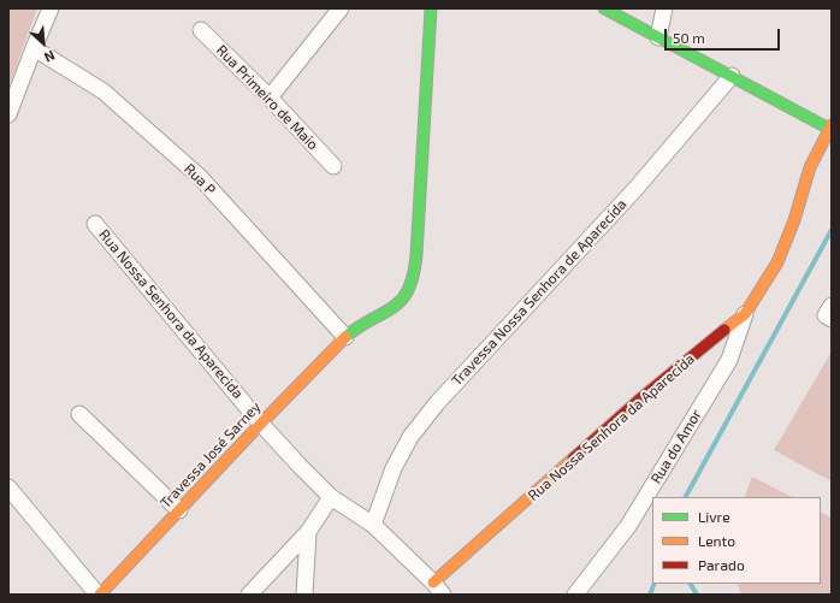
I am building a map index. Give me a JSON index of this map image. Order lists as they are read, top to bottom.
{
  "streets": {
    "street": [
      "Rua Primeiro de Maio",
      "Rua P",
      "Travessa Nossa Senhora de Aparecida",
      "Rua Nossa Senhora da Aparecida",
      "Rua do Amor",
      "Travessa José Sarney"
    ]
  },
  "crossings": [
    ["Rua P", "Travessa José Sarney"],
    ["Travessa Nossa Senhora de Aparecida", "Rua Nossa Senhora da Aparecida"],
    ["Rua Nossa Senhora da Aparecida", "Rua do Amor"],
    ["Rua Nossa Senhora da Aparecida", "Travessa José Sarney"]
  ],
  "legend": ["Livre", "Lento", "Parado"],
  "scale_bar": "50 m",
  "north": "bottom right"
}
